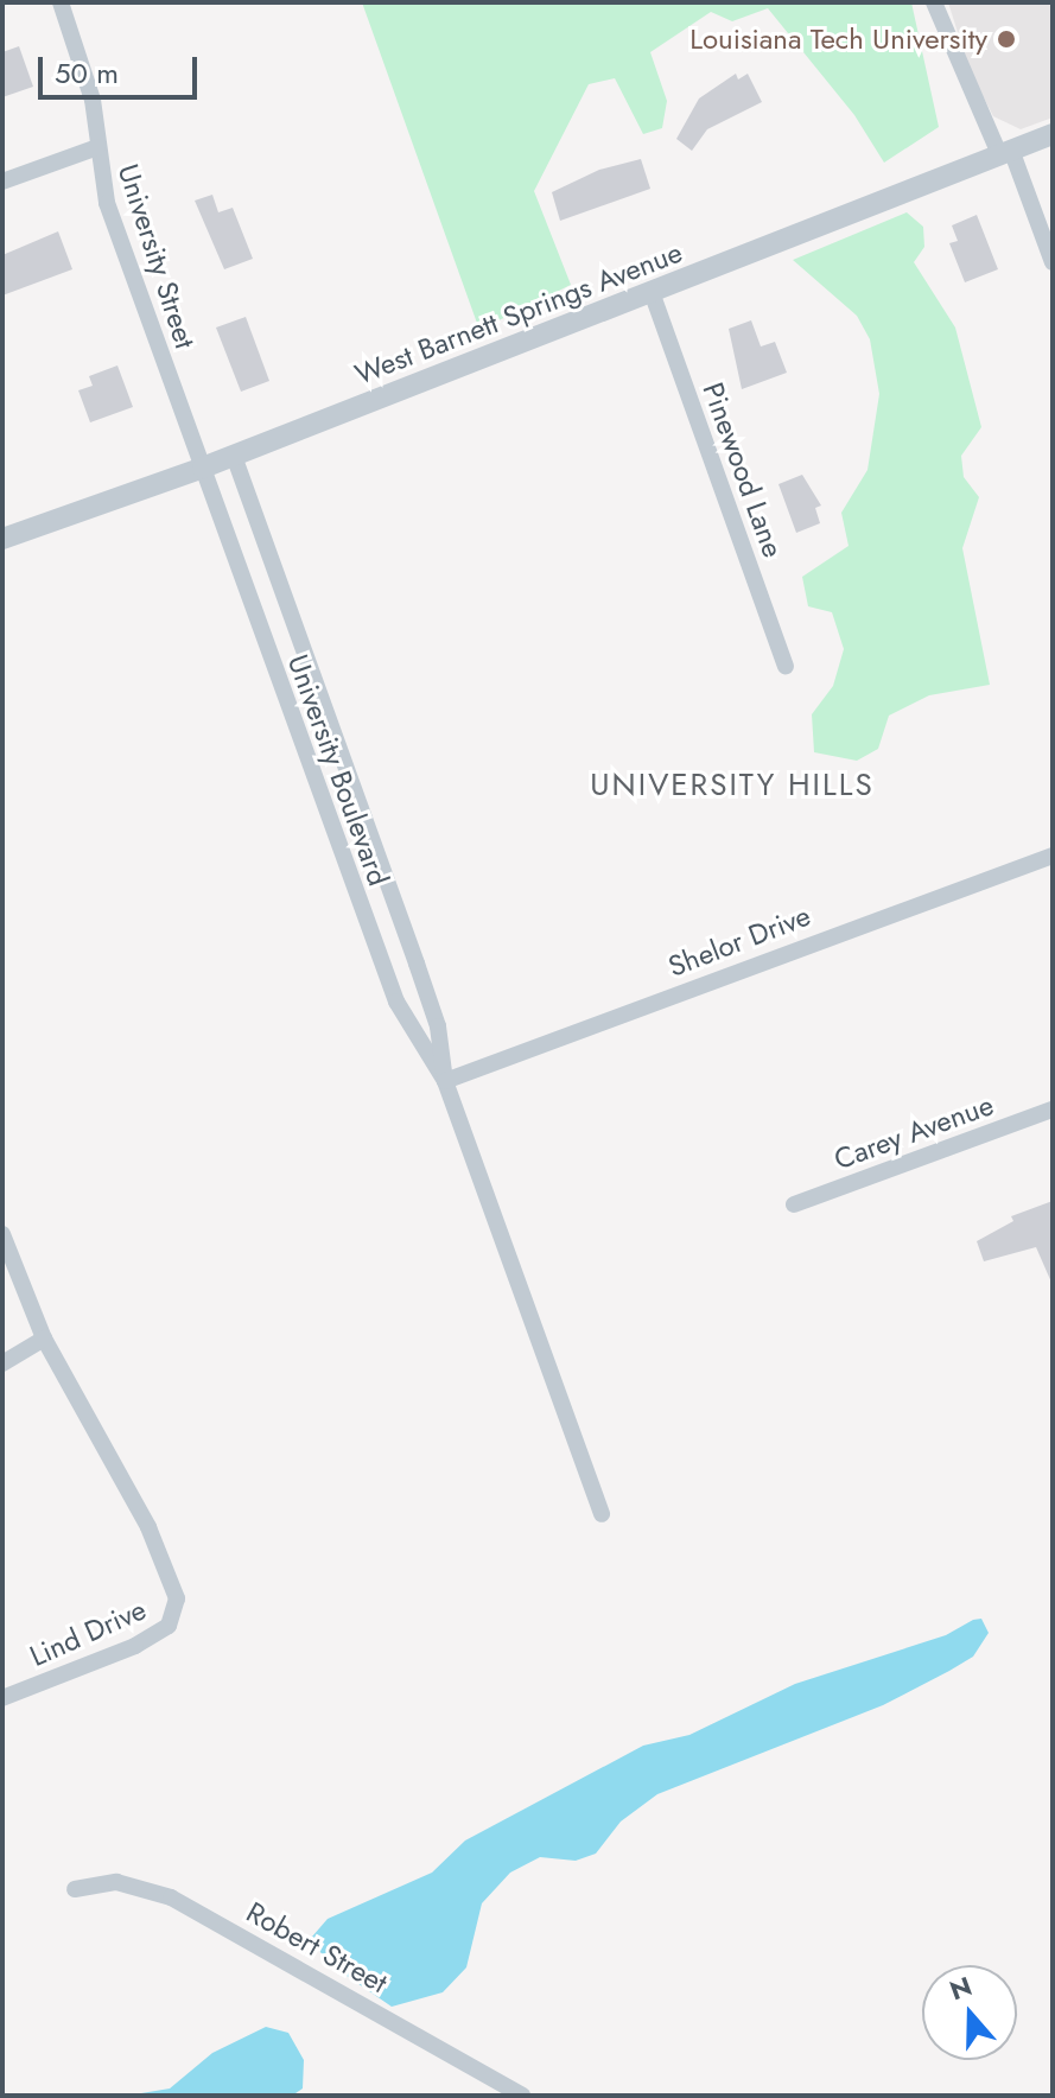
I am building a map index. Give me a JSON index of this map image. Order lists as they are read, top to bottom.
{
  "streets": {
    "street": [
      "University Street",
      "West Barnett Springs Avenue",
      "Pinewood Lane",
      "University Boulevard",
      "Shelor Drive",
      "Carey Avenue",
      "Lind Drive",
      "Robert Street"
    ]
  },
  "crossings": [
    ["University Street", "West Barnett Springs Avenue"],
    ["University Street", "University Boulevard"],
    ["West Barnett Springs Avenue", "Pinewood Lane"],
    ["West Barnett Springs Avenue", "University Boulevard"],
    ["University Boulevard", "Shelor Drive"]
  ],
  "districts": ["UNIVERSITY HILLS"],
  "places": ["Louisiana Tech University"],
  "scale_bar": "50 m",
  "north": "top"
}
